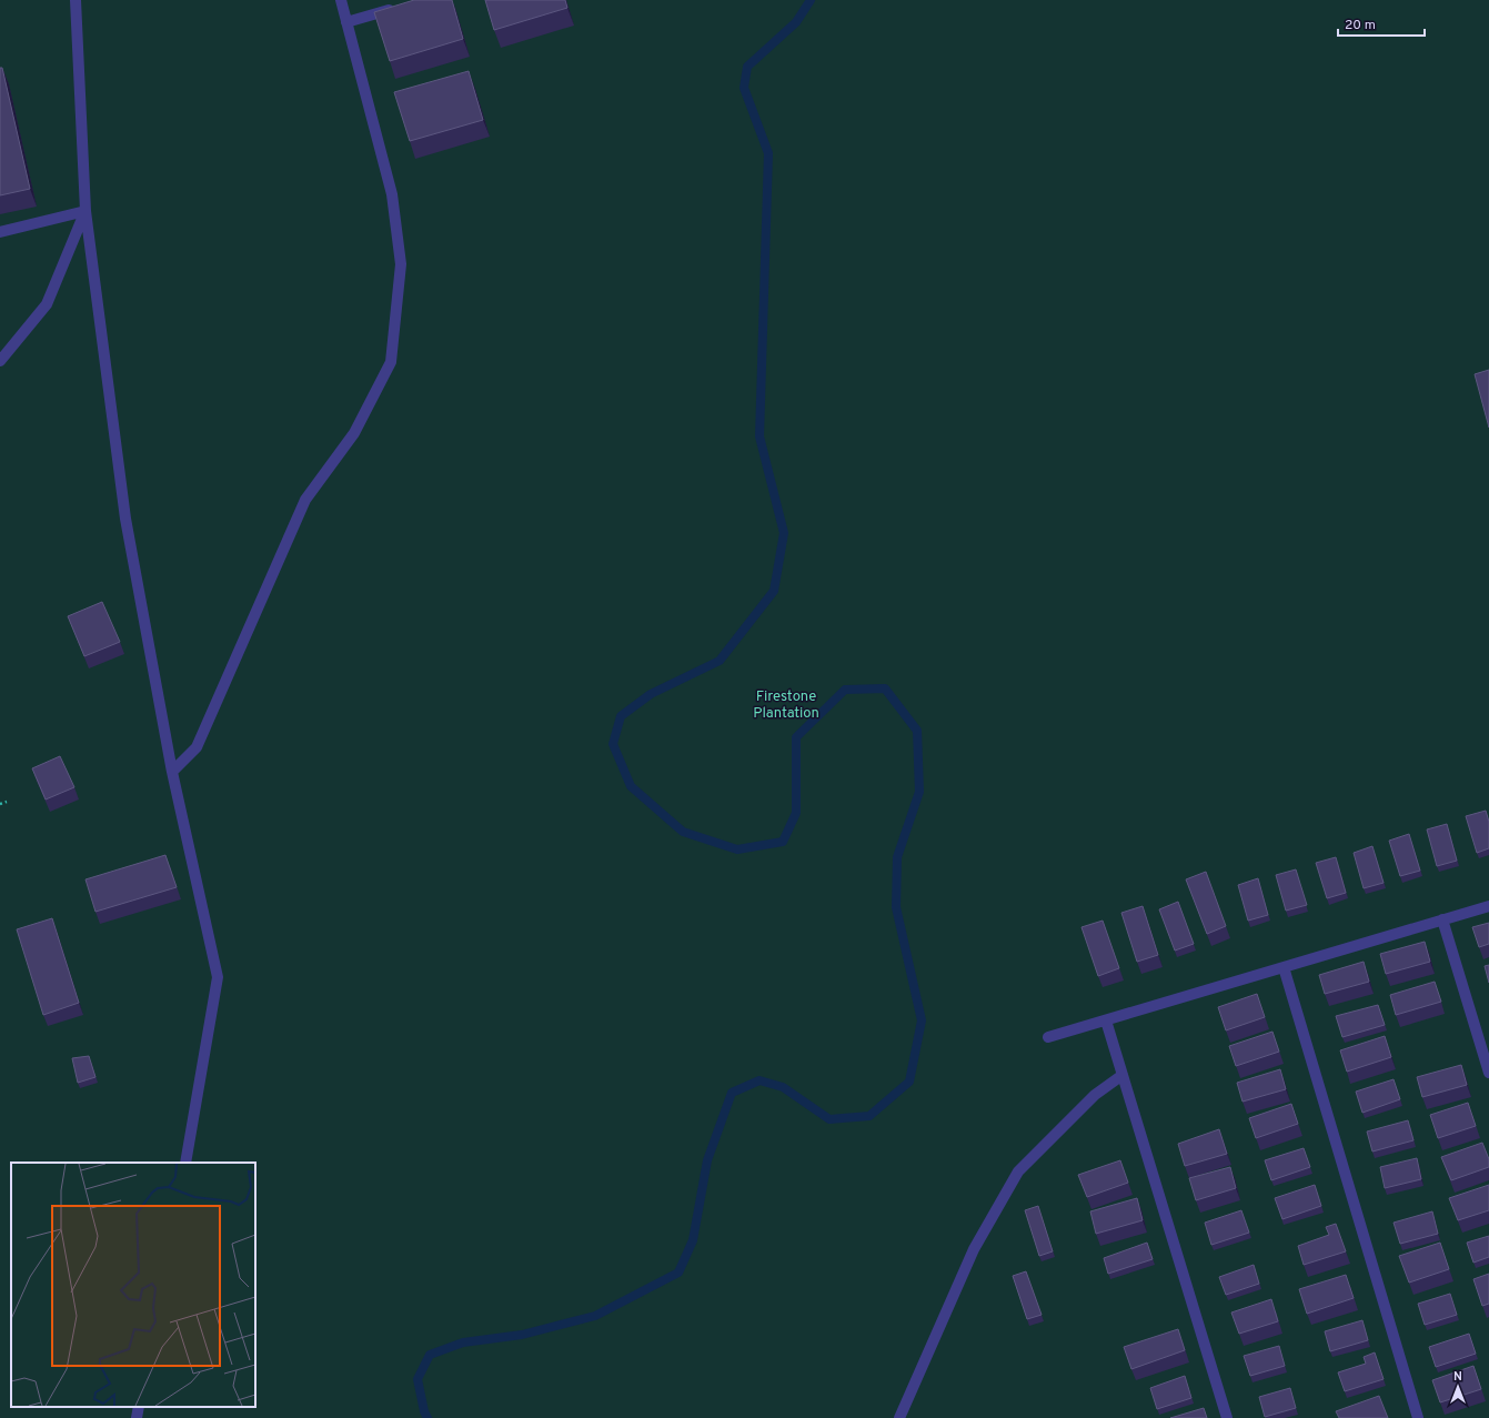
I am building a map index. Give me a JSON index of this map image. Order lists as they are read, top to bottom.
{
  "parks": ["Firestone Plantation"],
  "scale_bar": "20 m",
  "north": "top"
}
